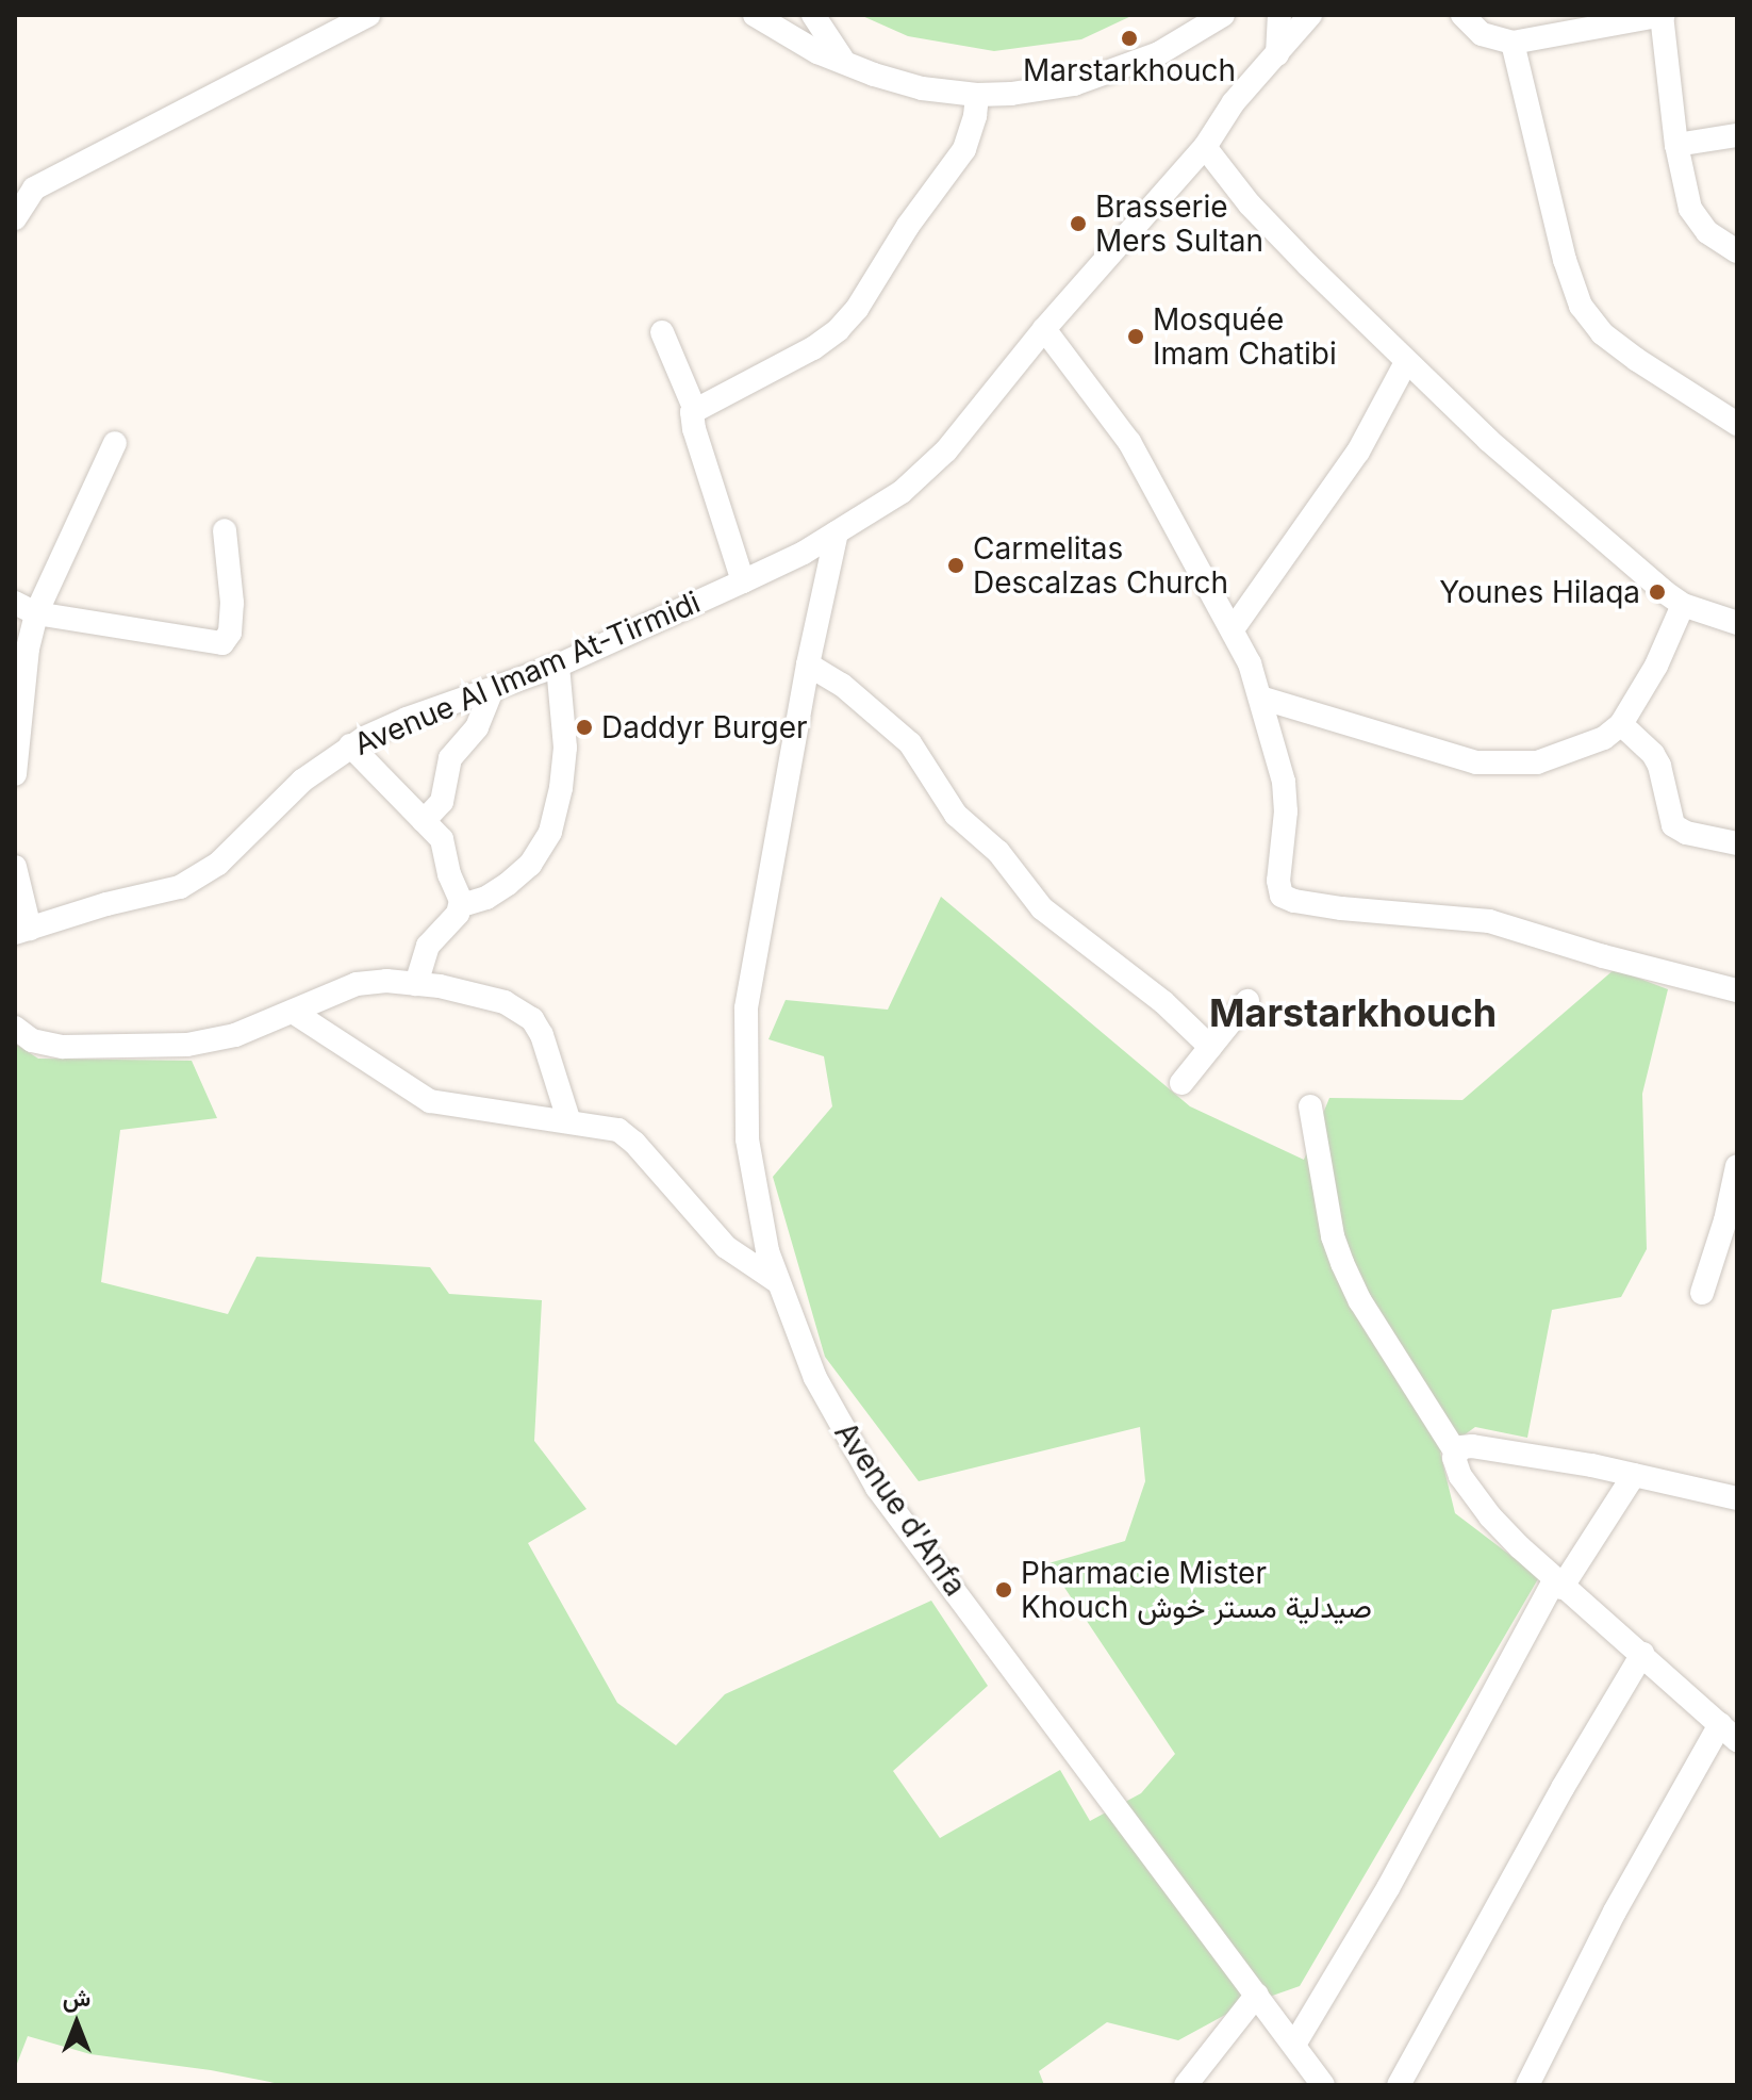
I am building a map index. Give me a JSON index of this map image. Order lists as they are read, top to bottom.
{
  "streets": {
    "street": ["Avenue Al Imam At-Tirmidi", "Avenue d'Anfa"]
  },
  "crossings": [
    ["Avenue Al Imam At-Tirmidi", "Avenue d'Anfa"]
  ],
  "districts": ["Marstarkhouch"],
  "places": [
    "Marstarkhouch",
    "Brasserie Mers Sultan",
    "Mosquée Imam Chatibi",
    "Carmelitas Descalzas Church",
    "Younes Hilaqa",
    "Daddyr Burger",
    "Pharmacie Mister Khouch صيدلية مستر خوش"
  ],
  "north": "top"
}
